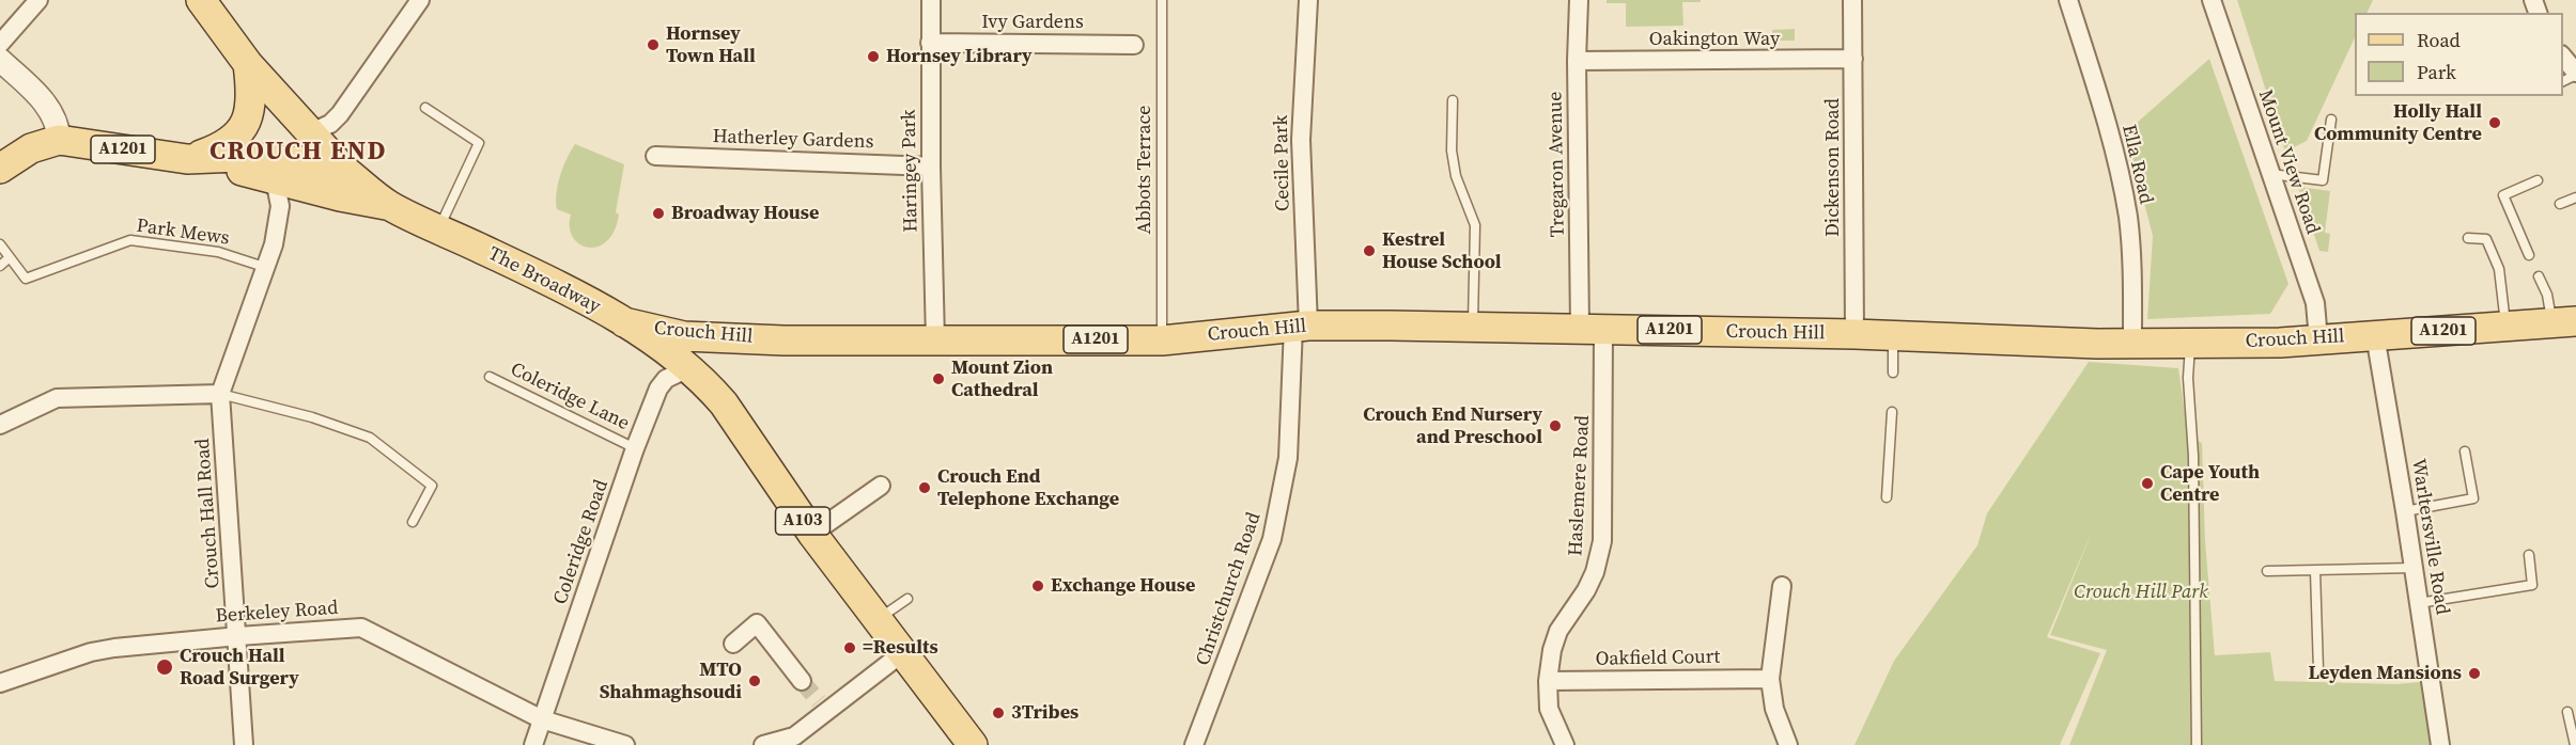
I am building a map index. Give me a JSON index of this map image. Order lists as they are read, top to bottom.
{
  "streets": {
    "main road": [
      "A1201",
      "The Broadway",
      "Crouch Hill",
      "A103"
    ],
    "street": [
      "Ivy Gardens",
      "Oakington Way",
      "Hatherley Gardens",
      "Mount View Road",
      "Cecile Park",
      "Tregaron Avenue",
      "Ella Road",
      "Dickenson Road",
      "Haringey Park",
      "Haslemere Road",
      "Crouch Hall Road",
      "Warltersville Road",
      "Coleridge Road",
      "Christchurch Road",
      "Berkeley Road",
      "Oakfield Court"
    ],
    "lane": ["Abbots Terrace", "Park Mews", "Coleridge Lane"]
  },
  "crossings": [
    ["Ivy Gardens", "Haringey Park"],
    ["Oakington Way", "Tregaron Avenue"],
    ["Oakington Way", "Dickenson Road"],
    ["Hatherley Gardens", "Haringey Park"],
    ["A1201", "The Broadway"],
    ["A1201", "A103"],
    ["Mount View Road", "Crouch Hill"],
    ["Cecile Park", "Crouch Hill"],
    ["Cecile Park", "Christchurch Road"],
    ["Tregaron Avenue", "Crouch Hill"],
    ["Tregaron Avenue", "Haslemere Road"],
    ["Ella Road", "Crouch Hill"],
    ["Dickenson Road", "Crouch Hill"],
    ["Abbots Terrace", "Crouch Hill"],
    ["Haringey Park", "Crouch Hill"],
    ["Park Mews", "Crouch Hall Road"],
    ["The Broadway", "Crouch Hill"],
    ["The Broadway", "Crouch Hall Road"],
    ["The Broadway", "A103"],
    ["The Broadway", "Coleridge Road"],
    ["Crouch Hill", "Haslemere Road"],
    ["Crouch Hill", "A103"],
    ["Crouch Hill", "Warltersville Road"],
    ["Crouch Hill", "Coleridge Road"],
    ["Crouch Hill", "Christchurch Road"],
    ["Coleridge Lane", "Coleridge Road"],
    ["Haslemere Road", "Oakfield Court"],
    ["Crouch Hall Road", "Berkeley Road"],
    ["A103", "Coleridge Road"],
    ["Coleridge Road", "Berkeley Road"]
  ],
  "districts": ["CROUCH END"],
  "parks": ["Crouch Hill Park"],
  "places": [
    "Hornsey Town Hall",
    "Hornsey Library",
    "Holly Hall Community Centre",
    "Broadway House",
    "Kestrel House School",
    "Mount Zion Cathedral",
    "Crouch End Nursery and Preschool",
    "Cape Youth Centre",
    "Crouch End Telephone Exchange",
    "Exchange House",
    "=Results",
    "Crouch Hall Road Surgery",
    "Leyden Mansions",
    "MTO Shahmaghsoudi",
    "3Tribes"
  ],
  "legend": ["Road", "Park"]
}
